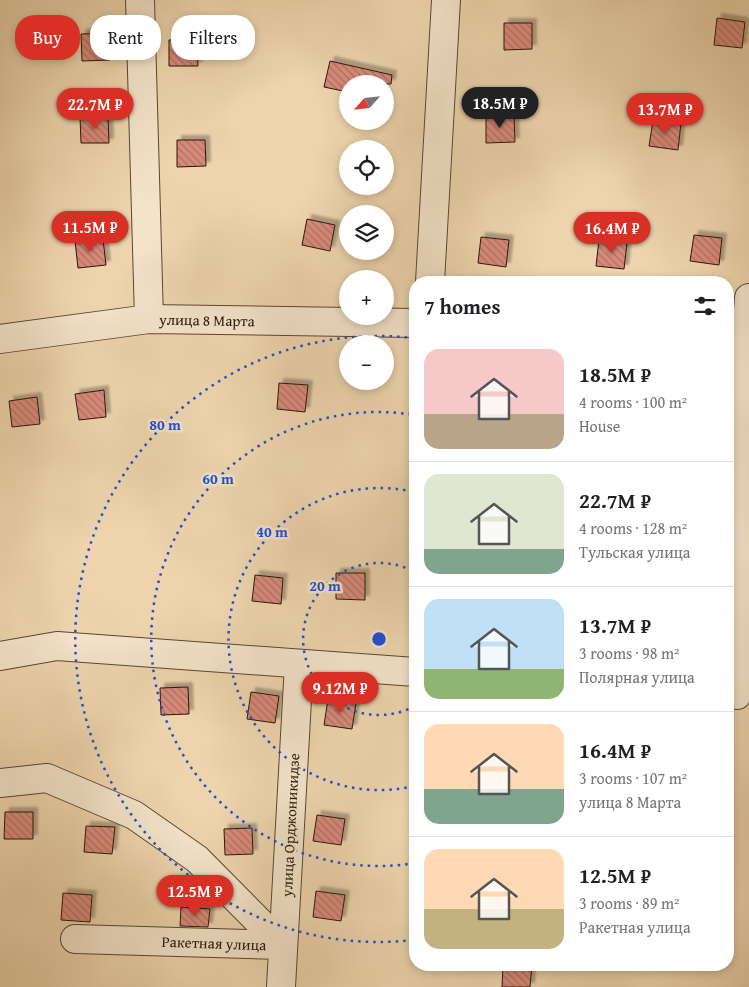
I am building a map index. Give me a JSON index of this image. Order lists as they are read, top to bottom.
{
  "streets": {
    "street": ["улица 8 Марта", "улица Орджоникидзе", "Ракетная улица"]
  },
  "crossings": [
    ["улица Орджоникидзе", "Ракетная улица"]
  ],
  "north": "bottom left",
  "page": {
    "chip": ["Buy", "Rent", "Filters"],
    "map_buttons": ["+", "−"],
    "price": [
      "18.5M ₽",
      "22.7M ₽",
      "13.7M ₽",
      "11.5M ₽",
      "16.4M ₽",
      "9.12M ₽",
      "12.5M ₽"
    ],
    "heading": "7 homes",
    "list": [
      {
        "name": "18.5M ₽",
        "note": "4 rooms · 100 m² · House"
      },
      {
        "name": "22.7M ₽",
        "note": "4 rooms · 128 m² · Тульская улица"
      },
      {
        "name": "13.7M ₽",
        "note": "3 rooms · 98 m² · Полярная улица"
      },
      {
        "name": "16.4M ₽",
        "note": "3 rooms · 107 m² · улица 8 Марта"
      },
      {
        "name": "12.5M ₽",
        "note": "3 rooms · 89 m² · Ракетная улица"
      }
    ]
  },
  "rings": [
    "80 m",
    "60 m",
    "40 m",
    "20 m"
  ]
}
